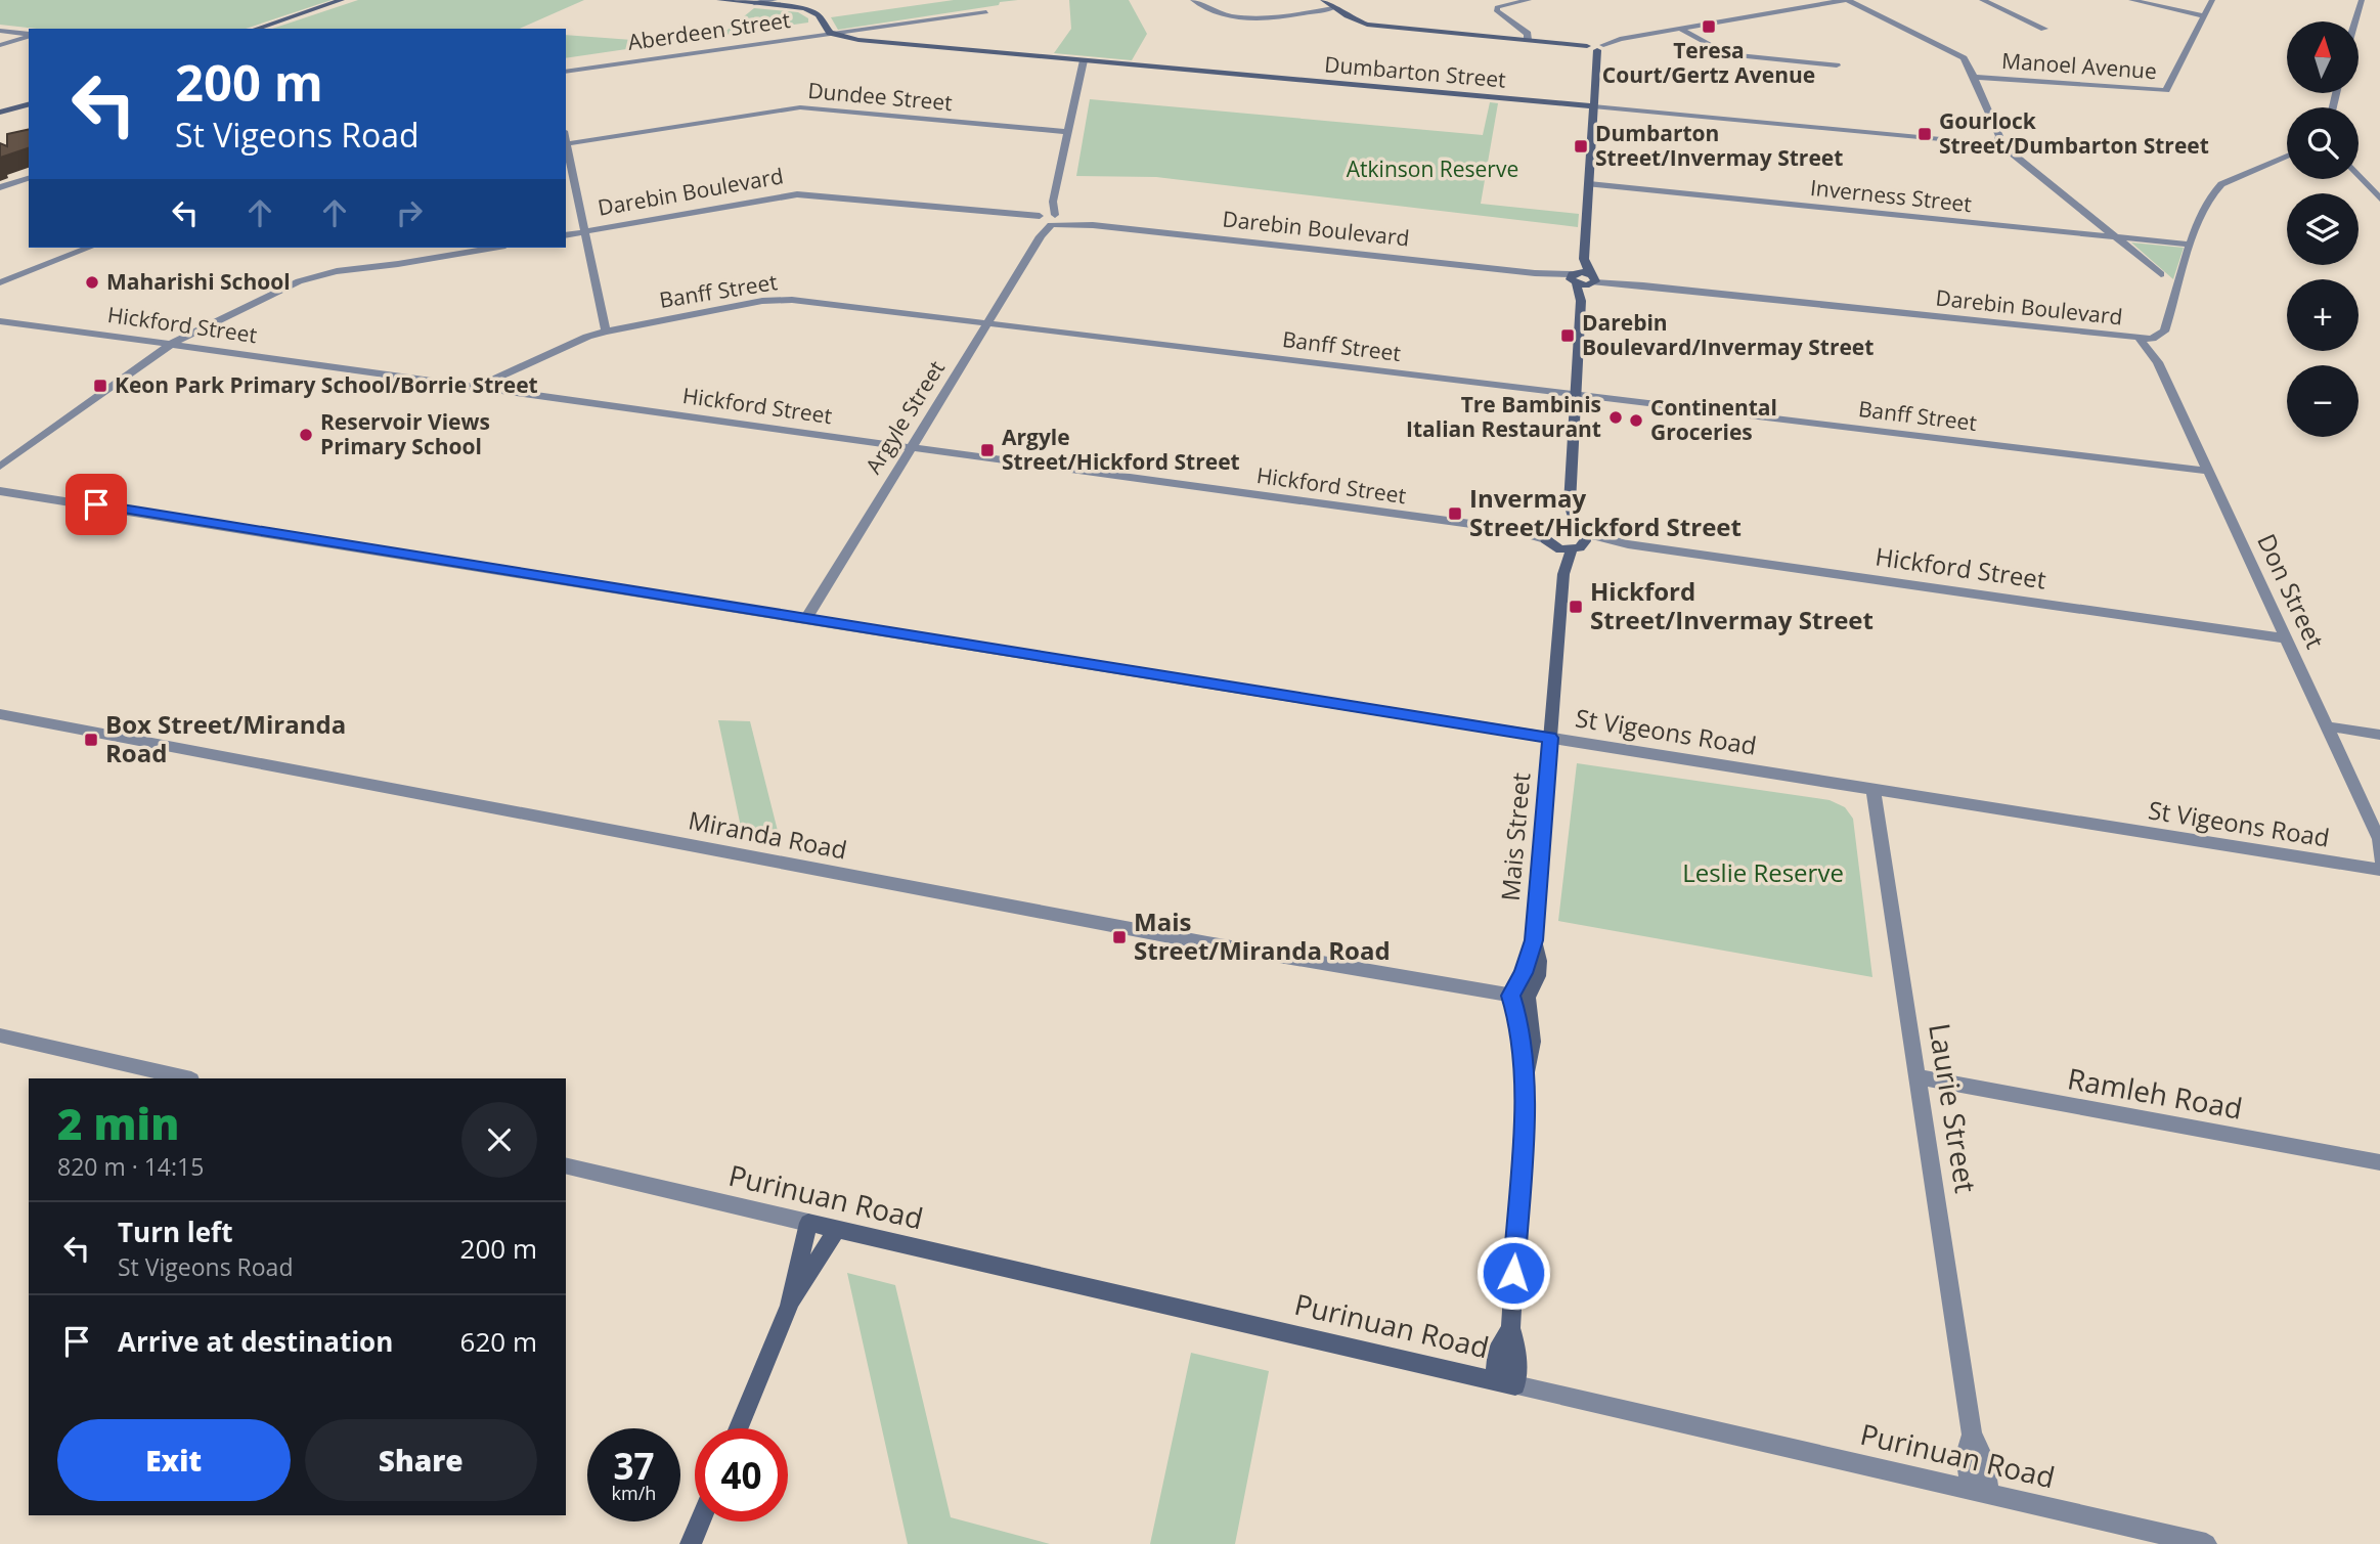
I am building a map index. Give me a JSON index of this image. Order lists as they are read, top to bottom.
{
  "streets": {
    "street": [
      "Aberdeen Street",
      "Manoel Avenue",
      "Dumbarton Street",
      "Dundee Street",
      "Darebin Boulevard",
      "Inverness Street",
      "Banff Street",
      "Hickford Street",
      "Argyle Street",
      "Don Street",
      "St Vigeons Road",
      "Miranda Road",
      "Mais Street",
      "Ramleh Road",
      "Laurie Street",
      "Purinuan Road"
    ]
  },
  "crossings": [
    ["Aberdeen Street", "Dumbarton Street"],
    ["Darebin Boulevard", "Inverness Street"],
    ["Darebin Boulevard", "Argyle Street"],
    ["Darebin Boulevard", "Don Street"],
    ["Banff Street", "Hickford Street"],
    ["Banff Street", "Argyle Street"],
    ["Banff Street", "Don Street"],
    ["Hickford Street", "Argyle Street"],
    ["Hickford Street", "Don Street"],
    ["Argyle Street", "St Vigeons Road"],
    ["St Vigeons Road", "Mais Street"],
    ["St Vigeons Road", "Laurie Street"],
    ["Miranda Road", "Mais Street"],
    ["Mais Street", "Purinuan Road"],
    ["Ramleh Road", "Laurie Street"],
    ["Laurie Street", "Purinuan Road"]
  ],
  "parks": ["Atkinson Reserve", "Leslie Reserve"],
  "places": {
    "transit": [
      "Teresa Court/Gertz Avenue",
      "Gourlock Street/Dumbarton Street",
      "Dumbarton Street/Invermay Street",
      "Darebin Boulevard/Invermay Street",
      "Keon Park Primary School/Borrie Street",
      "Argyle Street/Hickford Street",
      "Invermay Street/Hickford Street",
      "Hickford Street/Invermay Street",
      "Box Street/Miranda Road",
      "Mais Street/Miranda Road"
    ],
    "other": [
      "Maharishi School",
      "Tre Bambinis Italian Restaurant",
      "Continental Groceries",
      "Reservoir Views Primary School"
    ]
  },
  "north": "top",
  "page": {
    "map_buttons": ["+", "−"],
    "turn": ["200 m", "St Vigeons Road"],
    "heading": ["2 min", "820 m · 14:15"],
    "list": [
      {
        "name": "Turn left",
        "note": "St Vigeons Road",
        "value": "200 m"
      },
      {
        "name": "Arrive at destination",
        "value": "620 m"
      }
    ],
    "buttons": ["Exit", "Share"],
    "speed": "37 km/h",
    "limit": "40"
  }
}
